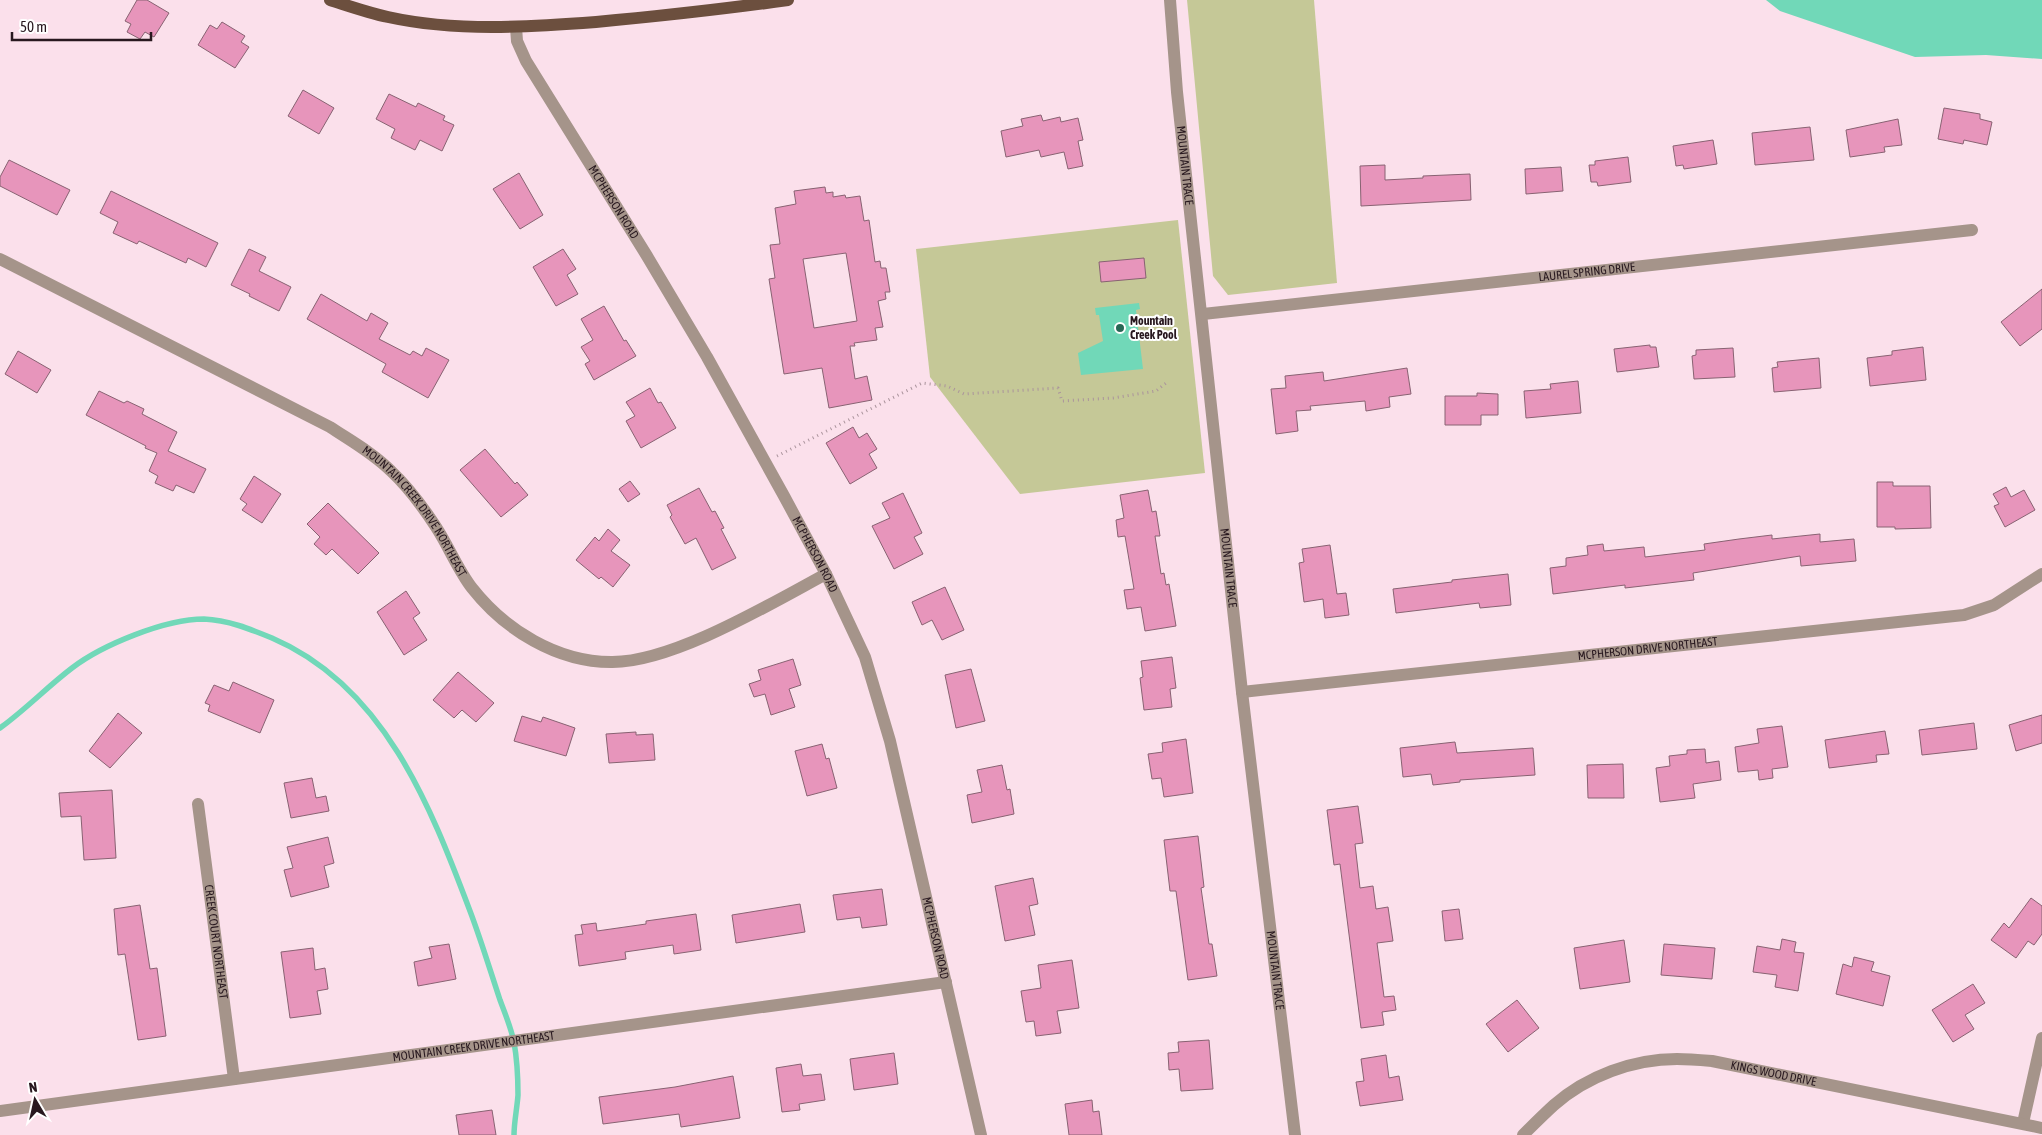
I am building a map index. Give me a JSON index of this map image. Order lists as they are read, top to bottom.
{
  "streets": {
    "street": [
      "MOUNTAIN TRACE",
      "MCPHERSON ROAD",
      "LAUREL SPRING DRIVE",
      "MOUNTAIN CREEK DRIVE NORTHEAST",
      "MCPHERSON DRIVE NORTHEAST",
      "CREEK COURT NORTHEAST",
      "KINGS WOOD DRIVE"
    ]
  },
  "crossings": [
    ["MOUNTAIN TRACE", "LAUREL SPRING DRIVE"],
    ["MOUNTAIN TRACE", "MCPHERSON DRIVE NORTHEAST"],
    ["MCPHERSON ROAD", "MOUNTAIN CREEK DRIVE NORTHEAST"],
    ["MOUNTAIN CREEK DRIVE NORTHEAST", "CREEK COURT NORTHEAST"]
  ],
  "places": ["Mountain Creek Pool"],
  "scale_bar": "50 m",
  "north": "top"
}
